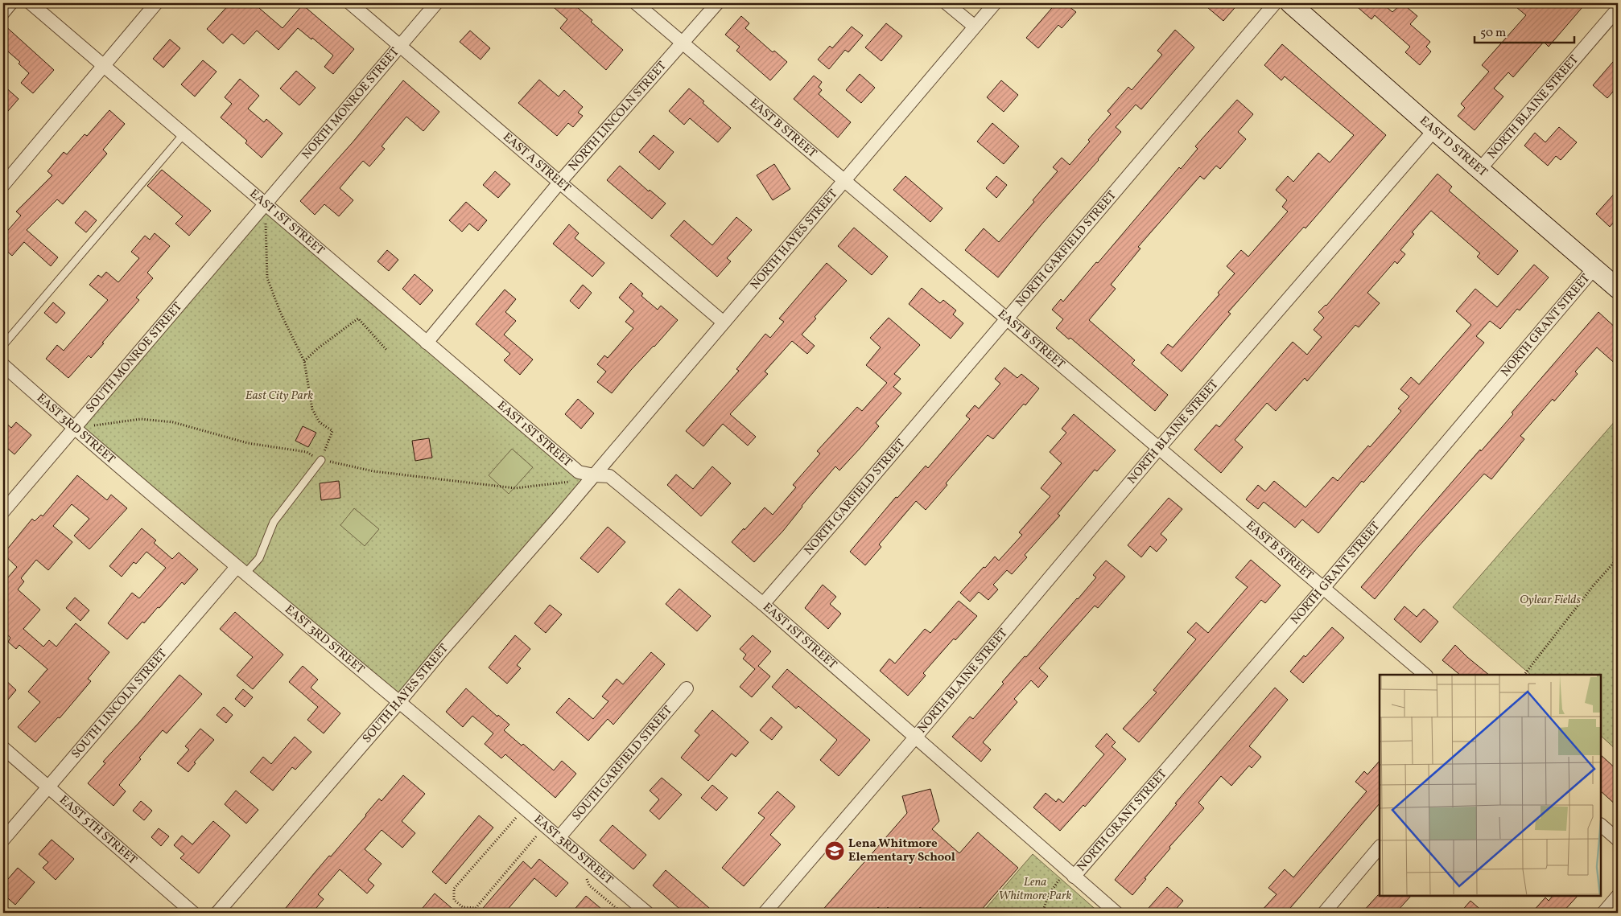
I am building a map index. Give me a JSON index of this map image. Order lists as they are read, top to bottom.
{
  "streets": {
    "street": [
      "NORTH MONROE STREET",
      "NORTH BLAINE STREET",
      "NORTH LINCOLN STREET",
      "EAST B STREET",
      "EAST D STREET",
      "EAST A STREET",
      "EAST 1ST STREET",
      "NORTH HAYES STREET",
      "NORTH GARFIELD STREET",
      "NORTH GRANT STREET",
      "SOUTH MONROE STREET",
      "EAST 3RD STREET",
      "SOUTH HAYES STREET",
      "SOUTH LINCOLN STREET",
      "SOUTH GARFIELD STREET",
      "EAST 5TH STREET"
    ]
  },
  "crossings": [
    ["NORTH MONROE STREET", "EAST A STREET"],
    ["NORTH MONROE STREET", "EAST 1ST STREET"],
    ["NORTH MONROE STREET", "SOUTH MONROE STREET"],
    ["NORTH BLAINE STREET", "EAST B STREET"],
    ["NORTH BLAINE STREET", "EAST D STREET"],
    ["NORTH BLAINE STREET", "EAST 1ST STREET"],
    ["NORTH LINCOLN STREET", "EAST B STREET"],
    ["NORTH LINCOLN STREET", "EAST A STREET"],
    ["NORTH LINCOLN STREET", "EAST 1ST STREET"],
    ["EAST B STREET", "NORTH HAYES STREET"],
    ["EAST B STREET", "NORTH GARFIELD STREET"],
    ["EAST B STREET", "NORTH GRANT STREET"],
    ["EAST D STREET", "NORTH GRANT STREET"],
    ["EAST A STREET", "NORTH HAYES STREET"],
    ["EAST 1ST STREET", "NORTH HAYES STREET"],
    ["EAST 1ST STREET", "NORTH GARFIELD STREET"],
    ["EAST 1ST STREET", "NORTH GRANT STREET"],
    ["EAST 1ST STREET", "SOUTH MONROE STREET"],
    ["EAST 1ST STREET", "SOUTH HAYES STREET"],
    ["NORTH HAYES STREET", "SOUTH HAYES STREET"],
    ["SOUTH MONROE STREET", "EAST 3RD STREET"],
    ["EAST 3RD STREET", "SOUTH HAYES STREET"],
    ["EAST 3RD STREET", "SOUTH LINCOLN STREET"],
    ["EAST 3RD STREET", "SOUTH GARFIELD STREET"],
    ["SOUTH LINCOLN STREET", "EAST 5TH STREET"]
  ],
  "parks": ["East City Park", "Oylear Fields", "Lena Whitmore Park"],
  "places": {
    "school or university": ["Lena Whitmore Elementary School"]
  },
  "scale_bar": "50 m"
}
